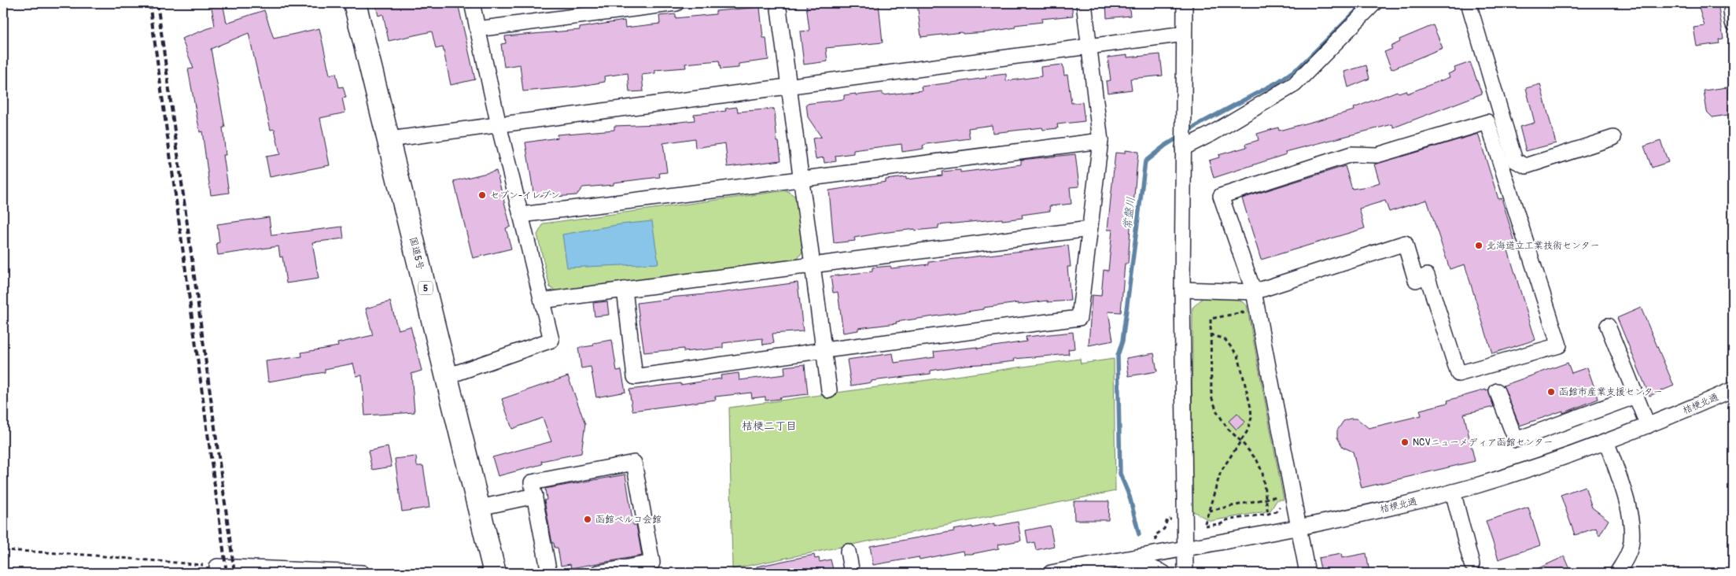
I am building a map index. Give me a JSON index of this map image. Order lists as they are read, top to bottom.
{
  "streets": {
    "highway": ["国道5号", "5"],
    "street": ["桔梗北通"]
  },
  "districts": ["桔梗二丁目"],
  "water": ["常盤川"],
  "places": [
    "セブン-イレブン",
    "北海道立工業技術センター",
    "函館市産業支援センター",
    "NCVニューメディア函館センター",
    "函館ベルコ会館"
  ]
}
